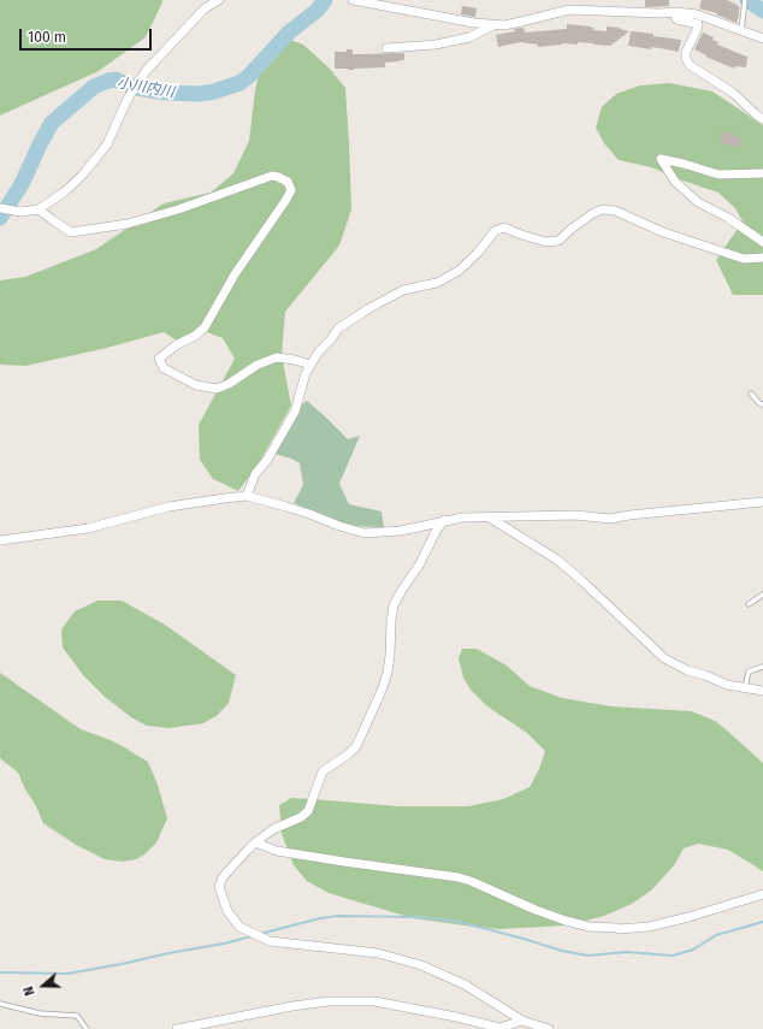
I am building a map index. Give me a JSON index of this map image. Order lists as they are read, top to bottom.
{
  "water": ["小川内川"],
  "scale_bar": "100 m",
  "north": "left"
}
